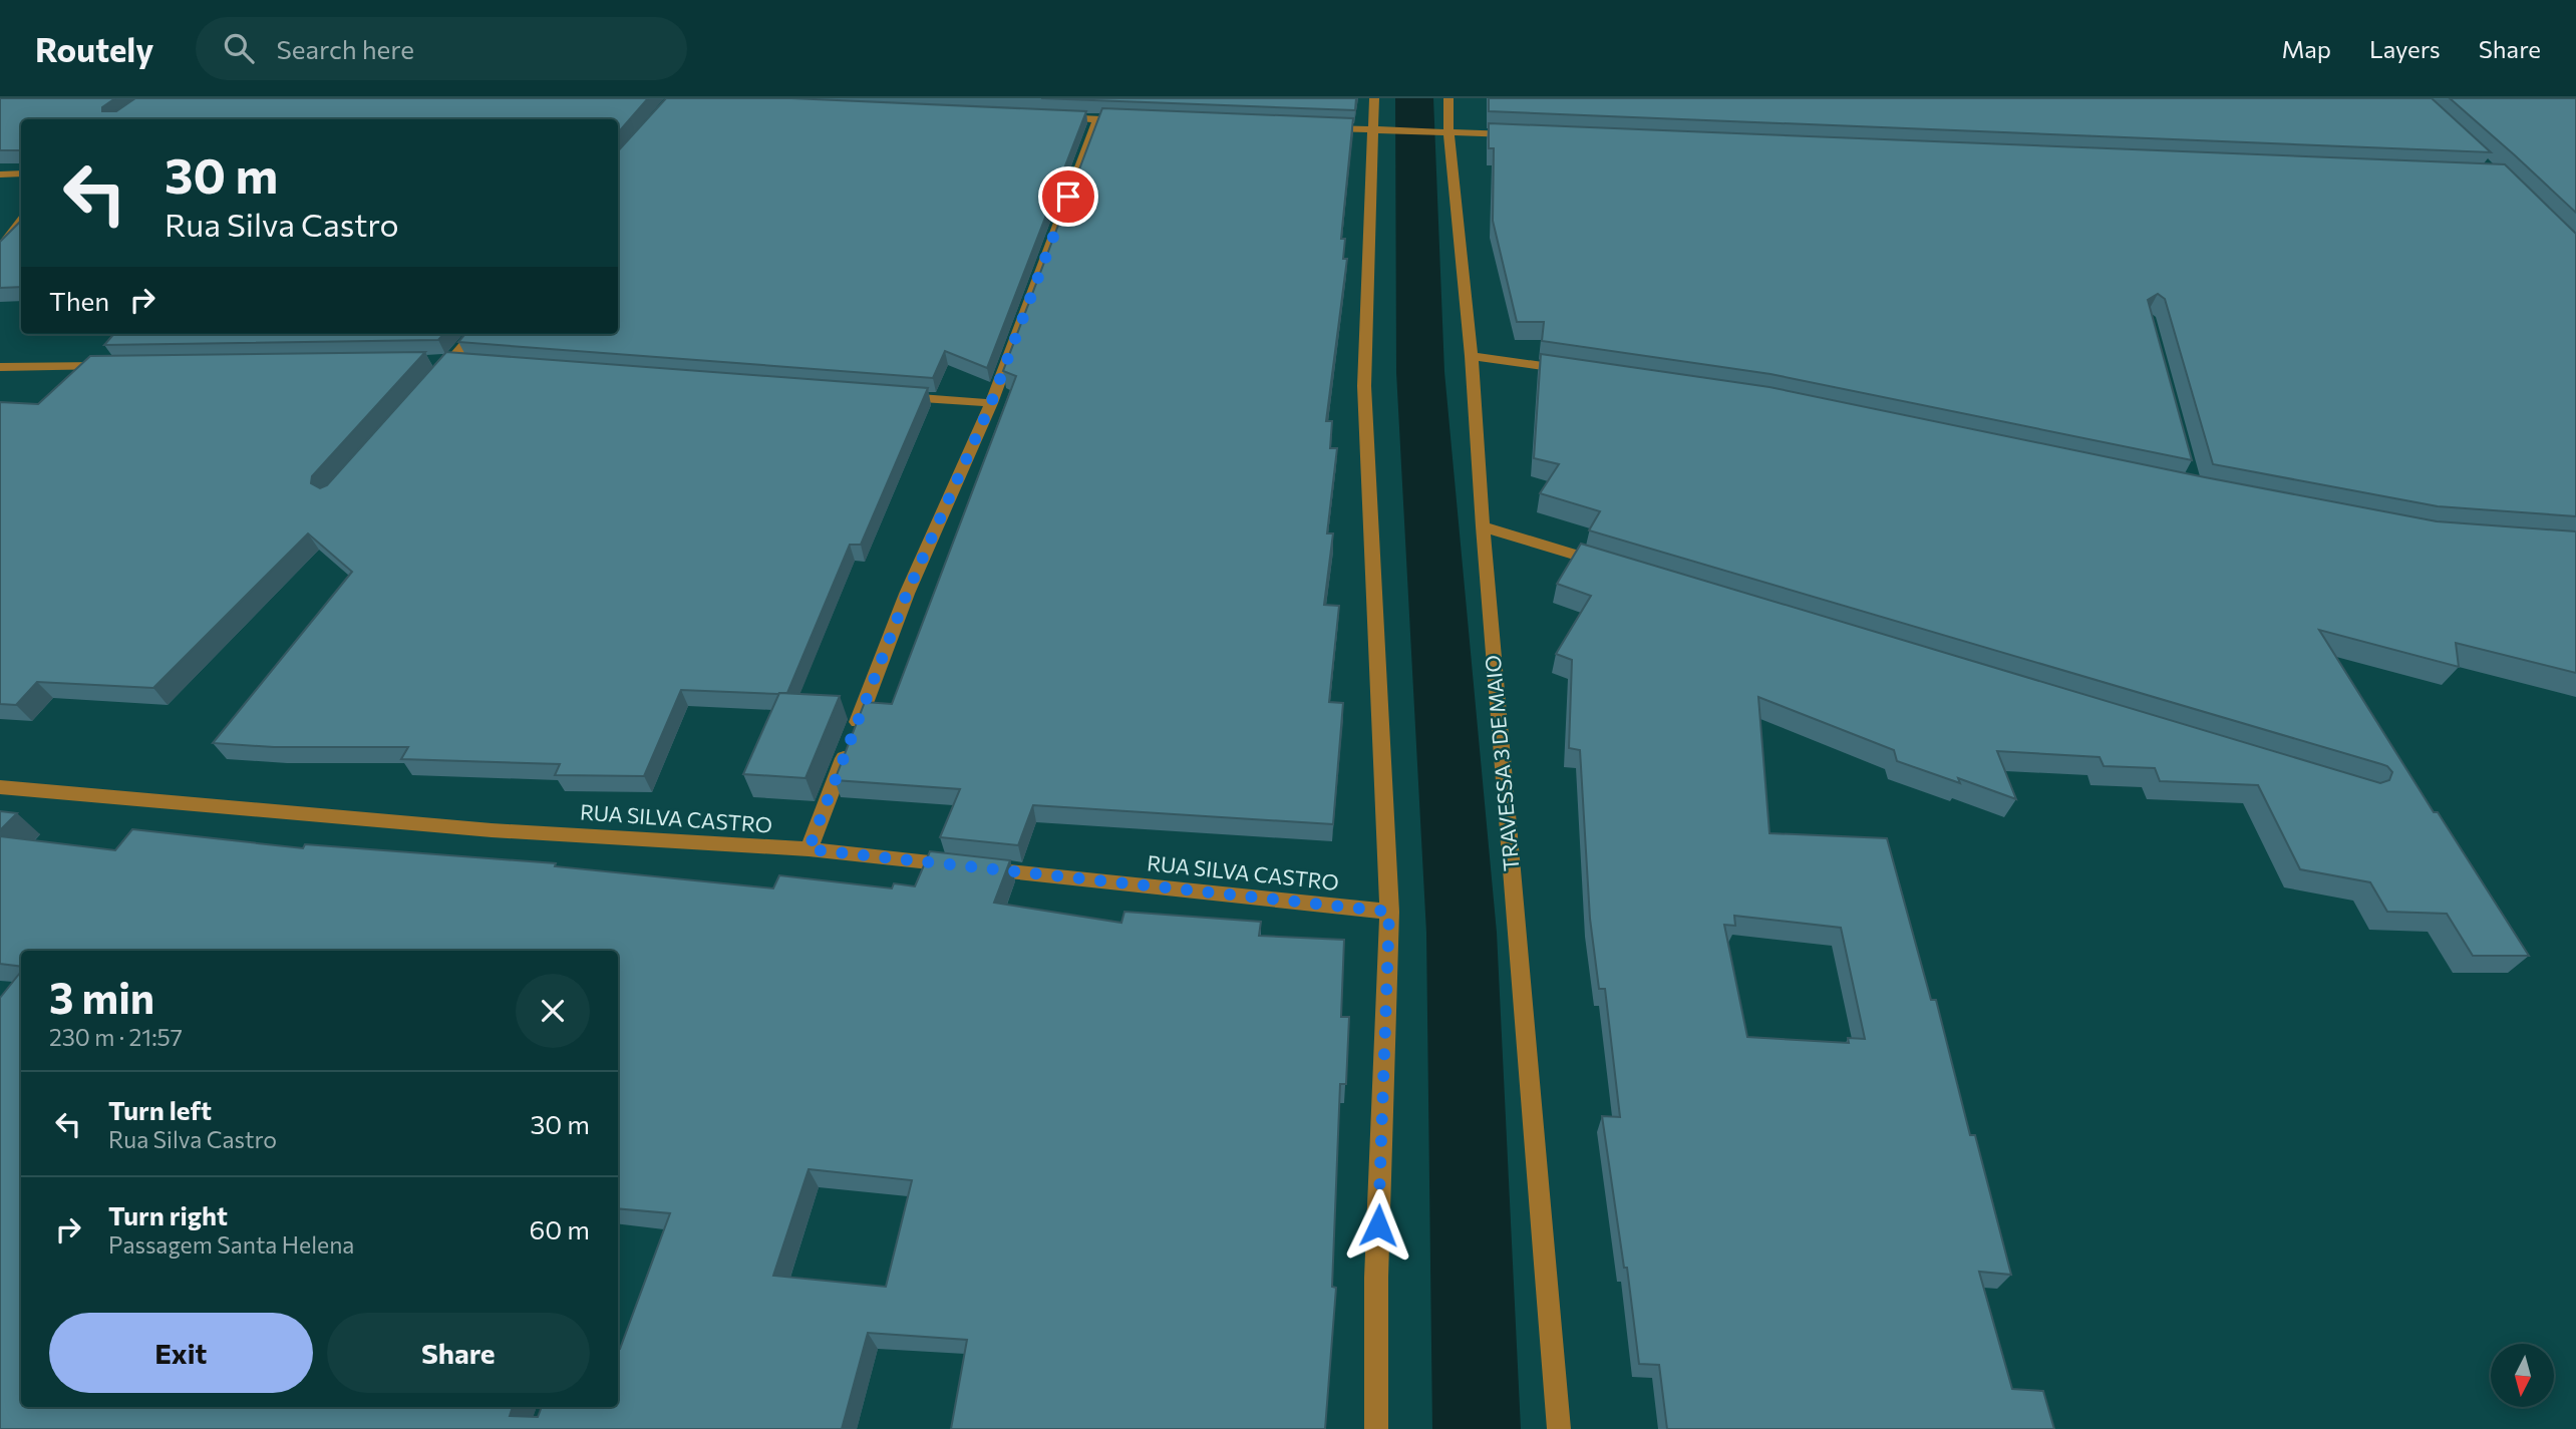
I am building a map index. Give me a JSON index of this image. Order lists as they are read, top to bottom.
{
  "streets": {
    "street": ["TRAVESSA 3 DE MAIO", "RUA SILVA CASTRO"]
  },
  "north": "bottom",
  "page": {
    "header": "Routely",
    "search": "Search here",
    "nav": ["Map", "Layers", "Share"],
    "turn": ["30 m", "Rua Silva Castro"],
    "then": "Then",
    "heading": ["3 min", "230 m · 21:57"],
    "list": [
      {
        "name": "Turn left",
        "note": "Rua Silva Castro",
        "value": "30 m"
      },
      {
        "name": "Turn right",
        "note": "Passagem Santa Helena",
        "value": "60 m"
      }
    ],
    "buttons": ["Exit", "Share"]
  }
}
